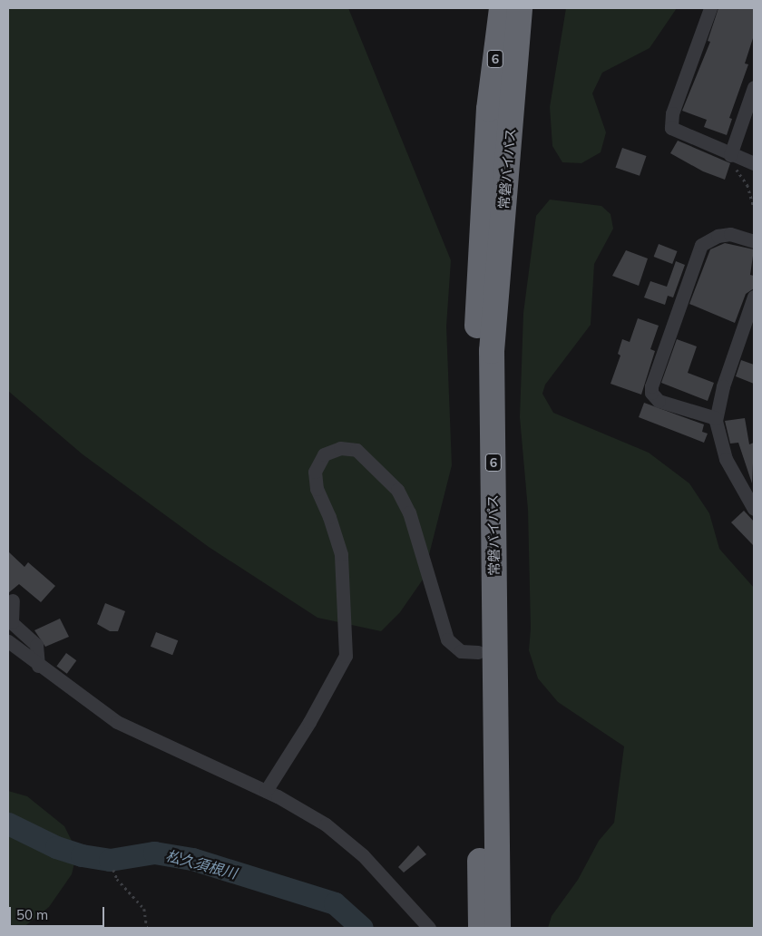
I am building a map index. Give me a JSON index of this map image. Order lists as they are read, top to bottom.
{
  "streets": {
    "highway": ["6", "常磐バイパス"]
  },
  "water": ["松久須根川"],
  "scale_bar": "50 m"
}
